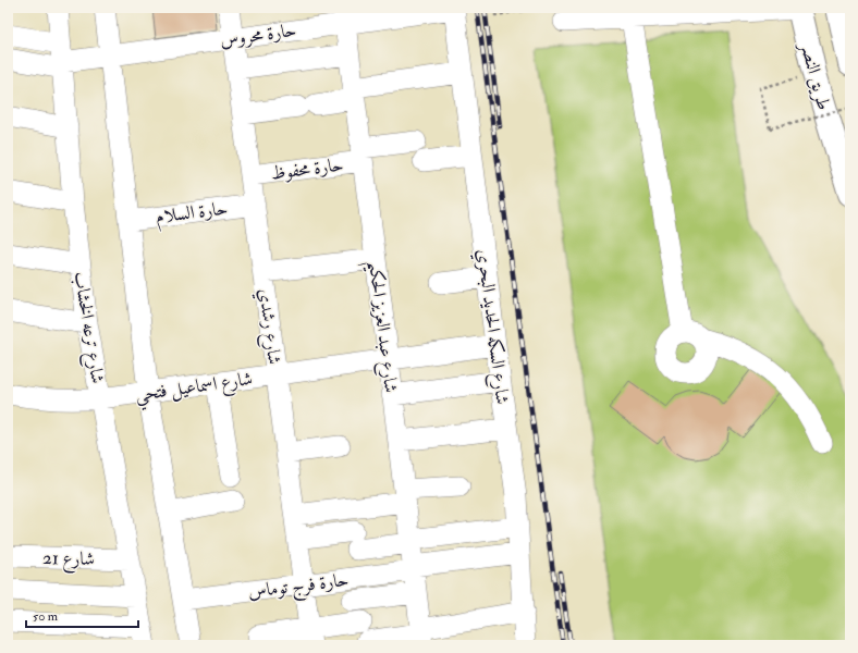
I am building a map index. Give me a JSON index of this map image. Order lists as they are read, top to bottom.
{
  "streets": {
    "highway": ["طريق النصر"],
    "street": [
      "حارة محروس",
      "حارة محفوظ",
      "حارة السلام",
      "شارع رشدي",
      "شارع عبد العزيز الحكيم",
      "شارع السكه الحديد البحري",
      "شارع ترعه الخشاب",
      "شارع اسماعيل فتحي",
      "شارع 21",
      "حارة فرج توماس"
    ]
  },
  "crossings": [
    ["حارة محروس", "شارع رشدي"],
    ["حارة محروس", "شارع عبد العزيز الحكيم"],
    ["حارة محروس", "شارع السكه الحديد البحري"],
    ["حارة محروس", "شارع ترعه الخشاب"],
    ["حارة محفوظ", "شارع رشدي"],
    ["حارة محفوظ", "شارع عبد العزيز الحكيم"],
    ["حارة السلام", "شارع رشدي"],
    ["شارع رشدي", "شارع اسماعيل فتحي"],
    ["شارع رشدي", "حارة فرج توماس"],
    ["شارع عبد العزيز الحكيم", "شارع اسماعيل فتحي"],
    ["شارع عبد العزيز الحكيم", "حارة فرج توماس"],
    ["شارع السكه الحديد البحري", "شارع اسماعيل فتحي"],
    ["شارع السكه الحديد البحري", "حارة فرج توماس"],
    ["شارع ترعه الخشاب", "شارع اسماعيل فتحي"],
    ["شارع ترعه الخشاب", "شارع 21"]
  ],
  "scale_bar": "50 m"
}
